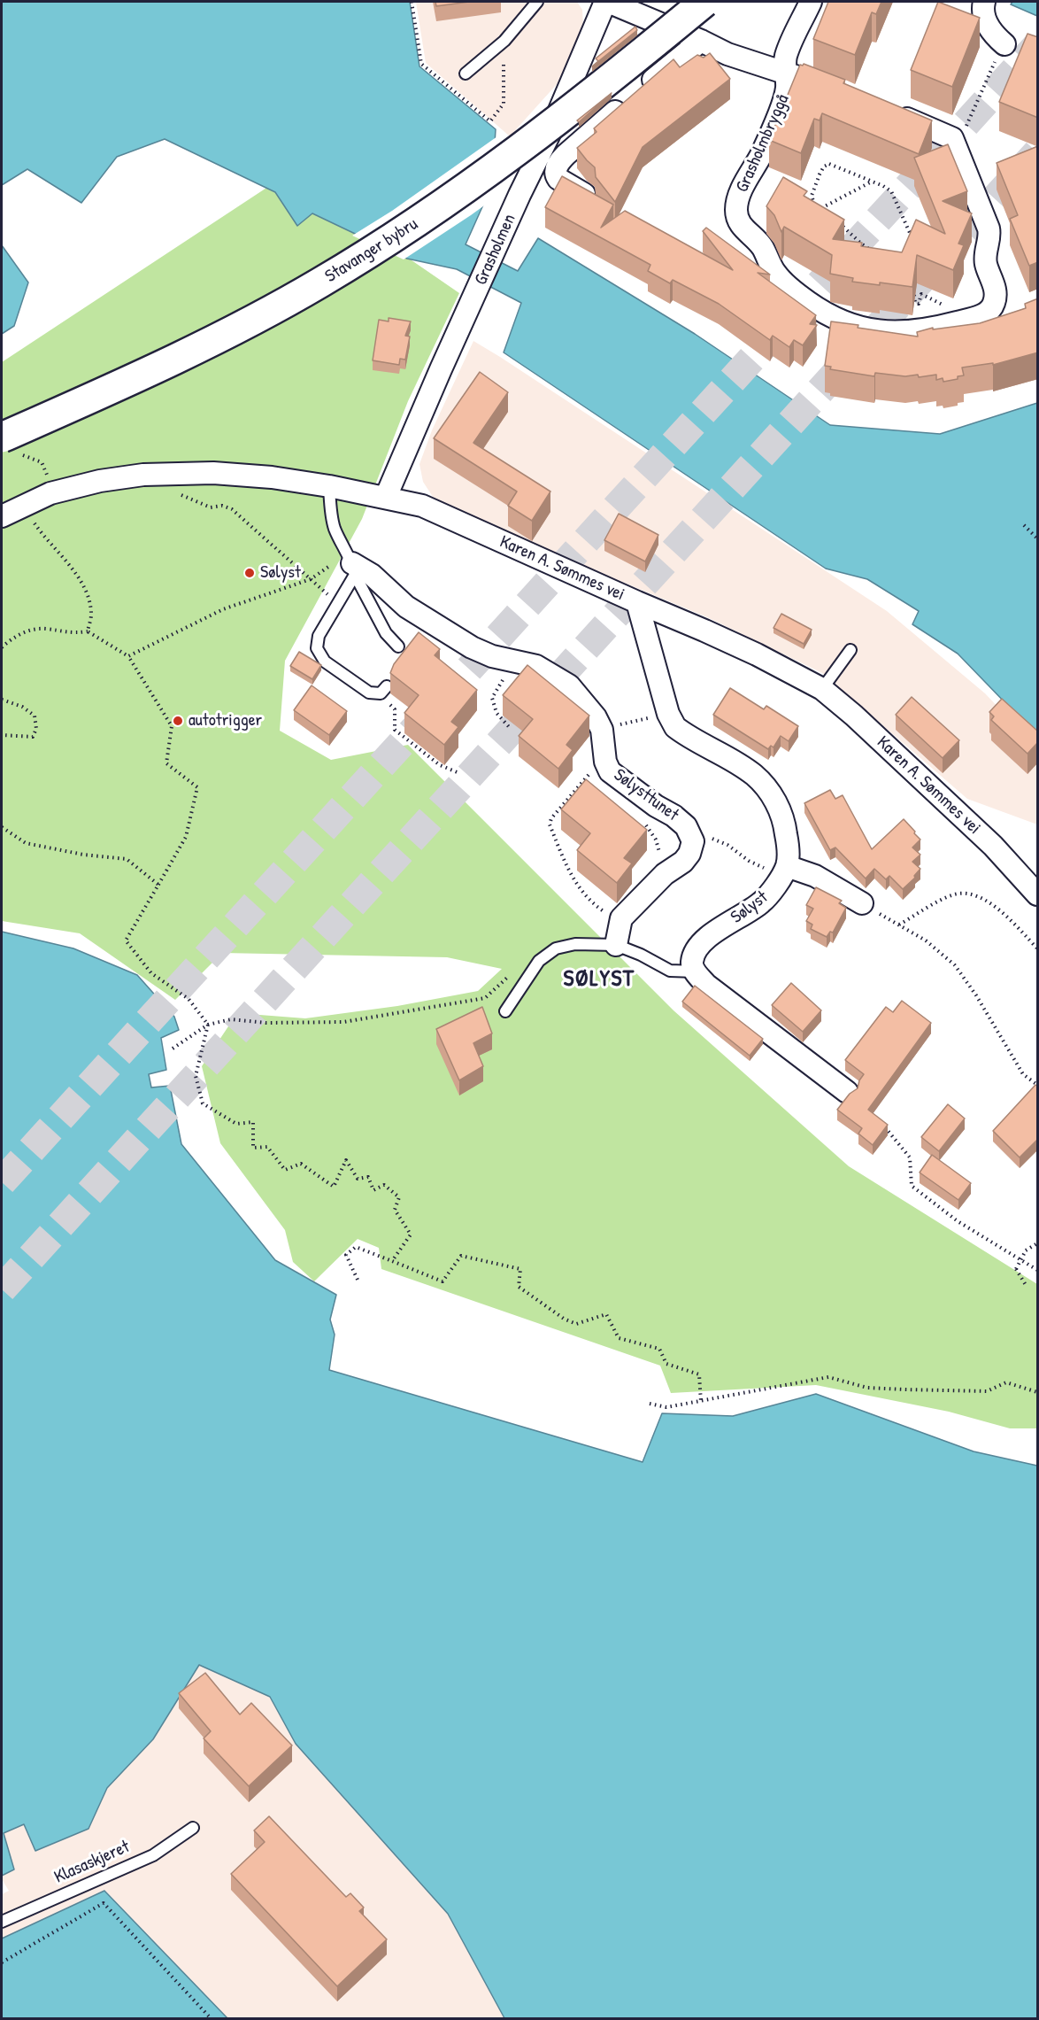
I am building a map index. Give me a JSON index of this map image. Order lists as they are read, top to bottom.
{
  "streets": {
    "main road": ["Stavanger bybru"],
    "street": [
      "Grasholmbryggå",
      "Grasholmen",
      "Karen A. Sømmes vei",
      "Sølysttunet",
      "Sølyst"
    ],
    "lane": ["Klasaskjeret"]
  },
  "crossings": [
    ["Grasholmbryggå", "Grasholmen"],
    ["Grasholmen", "Karen A. Sømmes vei"]
  ],
  "districts": ["SØLYST"],
  "places": ["Sølyst", "autotrigger"]
}
